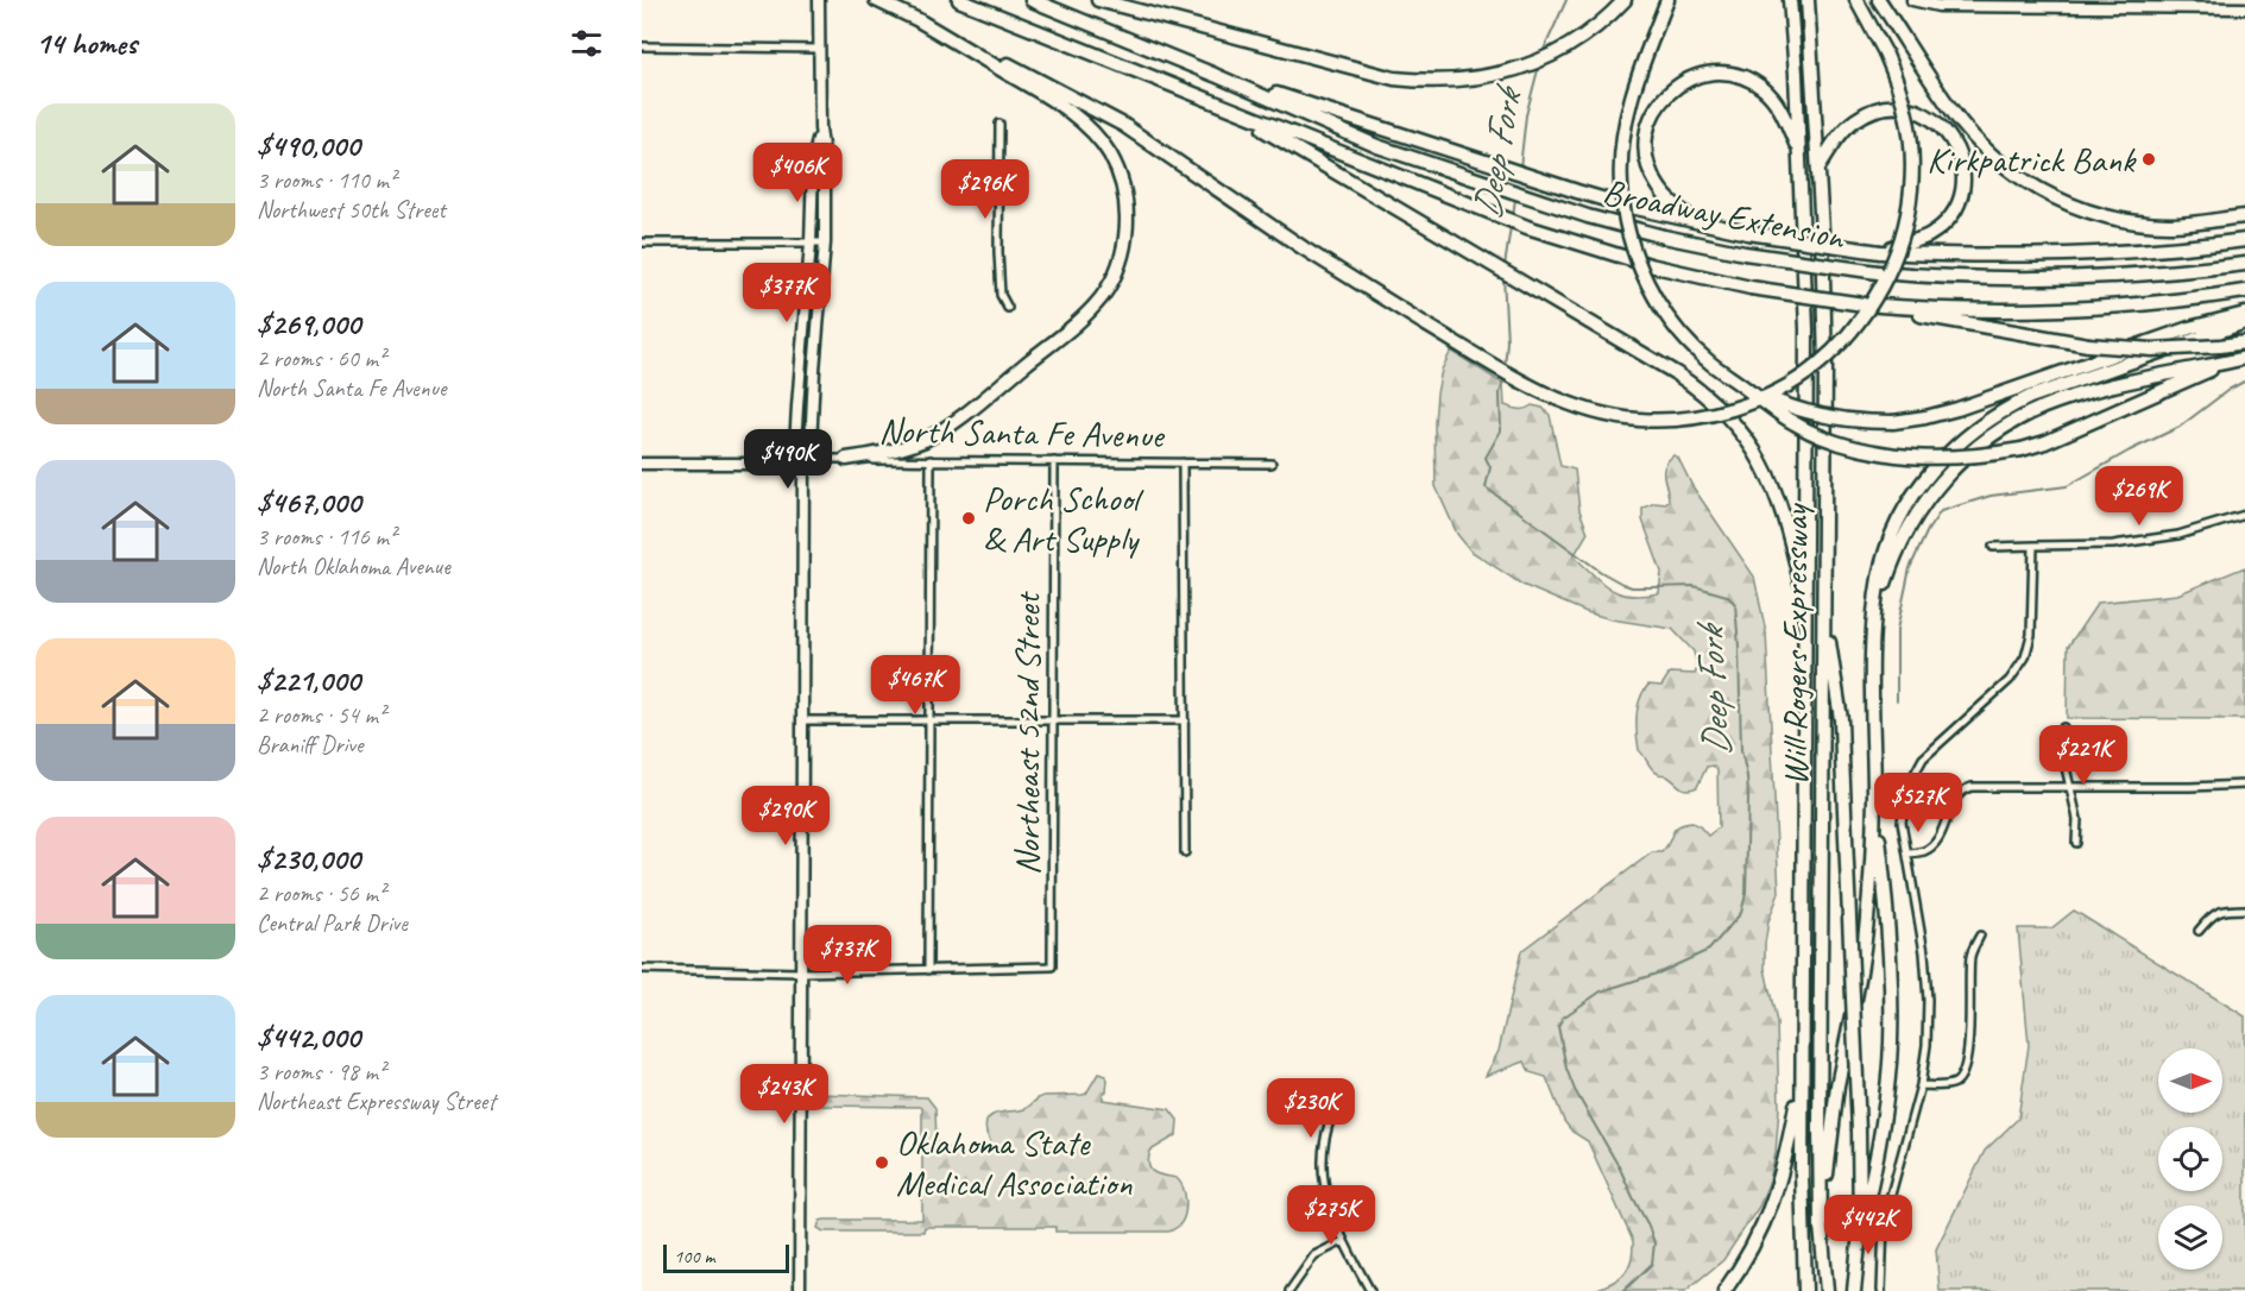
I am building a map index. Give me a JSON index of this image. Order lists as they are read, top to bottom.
{
  "streets": {
    "highway": ["Broadway Extension", "Will Rogers Expressway"],
    "main road": ["North Santa Fe Avenue"],
    "street": ["Northeast 52nd Street"]
  },
  "crossings": [
    ["North Santa Fe Avenue", "Northeast 52nd Street"]
  ],
  "water": ["Deep Fork"],
  "places": ["Kirkpatrick Bank", "Porch School & Art Supply", "Oklahoma State Medical Association"],
  "scale_bar": "100 m",
  "north": "right",
  "page": {
    "heading": "14 homes",
    "list": [
      {
        "name": "$490,000",
        "note": "3 rooms · 110 m² · Northwest 50th Street"
      },
      {
        "name": "$269,000",
        "note": "2 rooms · 60 m² · North Santa Fe Avenue"
      },
      {
        "name": "$467,000",
        "note": "3 rooms · 116 m² · North Oklahoma Avenue"
      },
      {
        "name": "$221,000",
        "note": "2 rooms · 54 m² · Braniff Drive"
      },
      {
        "name": "$230,000",
        "note": "2 rooms · 56 m² · Central Park Drive"
      },
      {
        "name": "$442,000",
        "note": "3 rooms · 98 m² · Northeast Expressway Street"
      }
    ],
    "price": [
      "$406K",
      "$296K",
      "$377K",
      "$490K",
      "$269K",
      "$467K",
      "$221K",
      "$527K",
      "$290K",
      "$737K",
      "$243K",
      "$230K",
      "$275K",
      "$442K"
    ],
    "scale": "100 m"
  }
}
